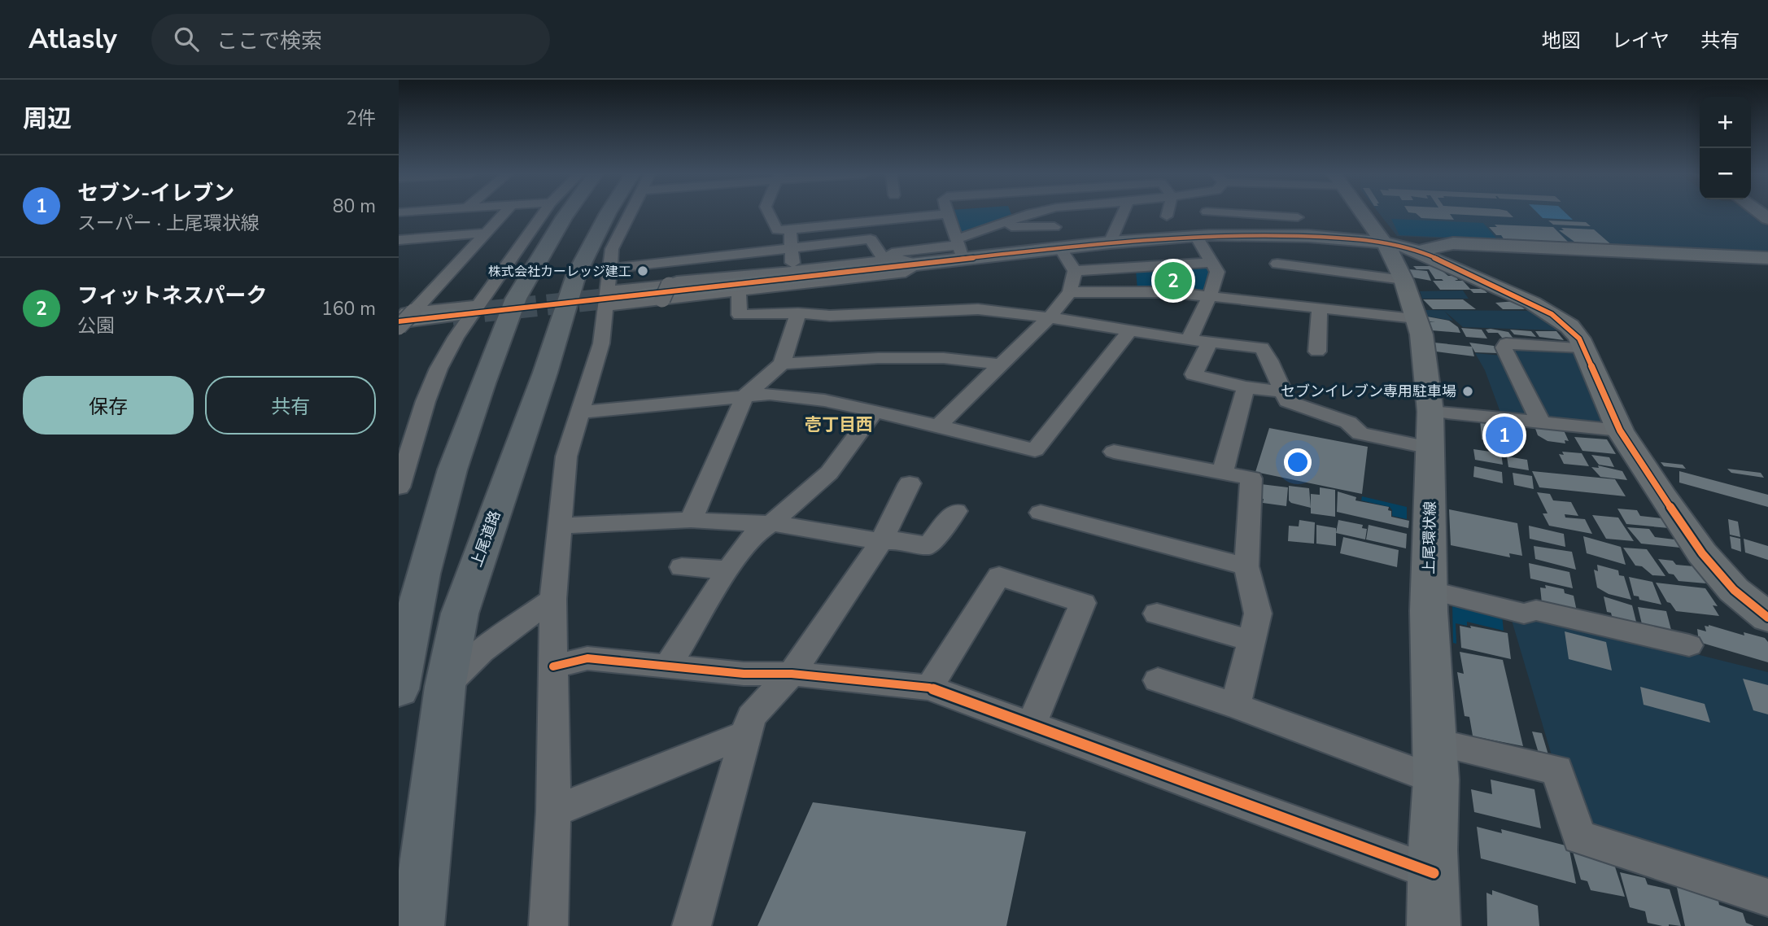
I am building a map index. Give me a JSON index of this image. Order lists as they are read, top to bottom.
{
  "streets": {
    "highway": ["上尾道路"],
    "street": ["上尾環状線"]
  },
  "districts": ["壱丁目西"],
  "places": ["株式会社カーレッジ建工", "セブンイレブン専用駐車場"],
  "page": {
    "header": "Atlasly",
    "search": "ここで検索",
    "nav": ["地図", "レイヤ", "共有"],
    "heading": ["周辺", "2件"],
    "map_buttons": ["+", "−"],
    "list": [
      {
        "mark": "1",
        "name": "セブン-イレブン",
        "note": "スーパー · 上尾環状線",
        "value": "80 m"
      },
      {
        "mark": "2",
        "name": "フィットネスパーク",
        "note": "公園",
        "value": "160 m"
      }
    ],
    "pins": ["2", "1"],
    "buttons": ["保存", "共有"]
  }
}
